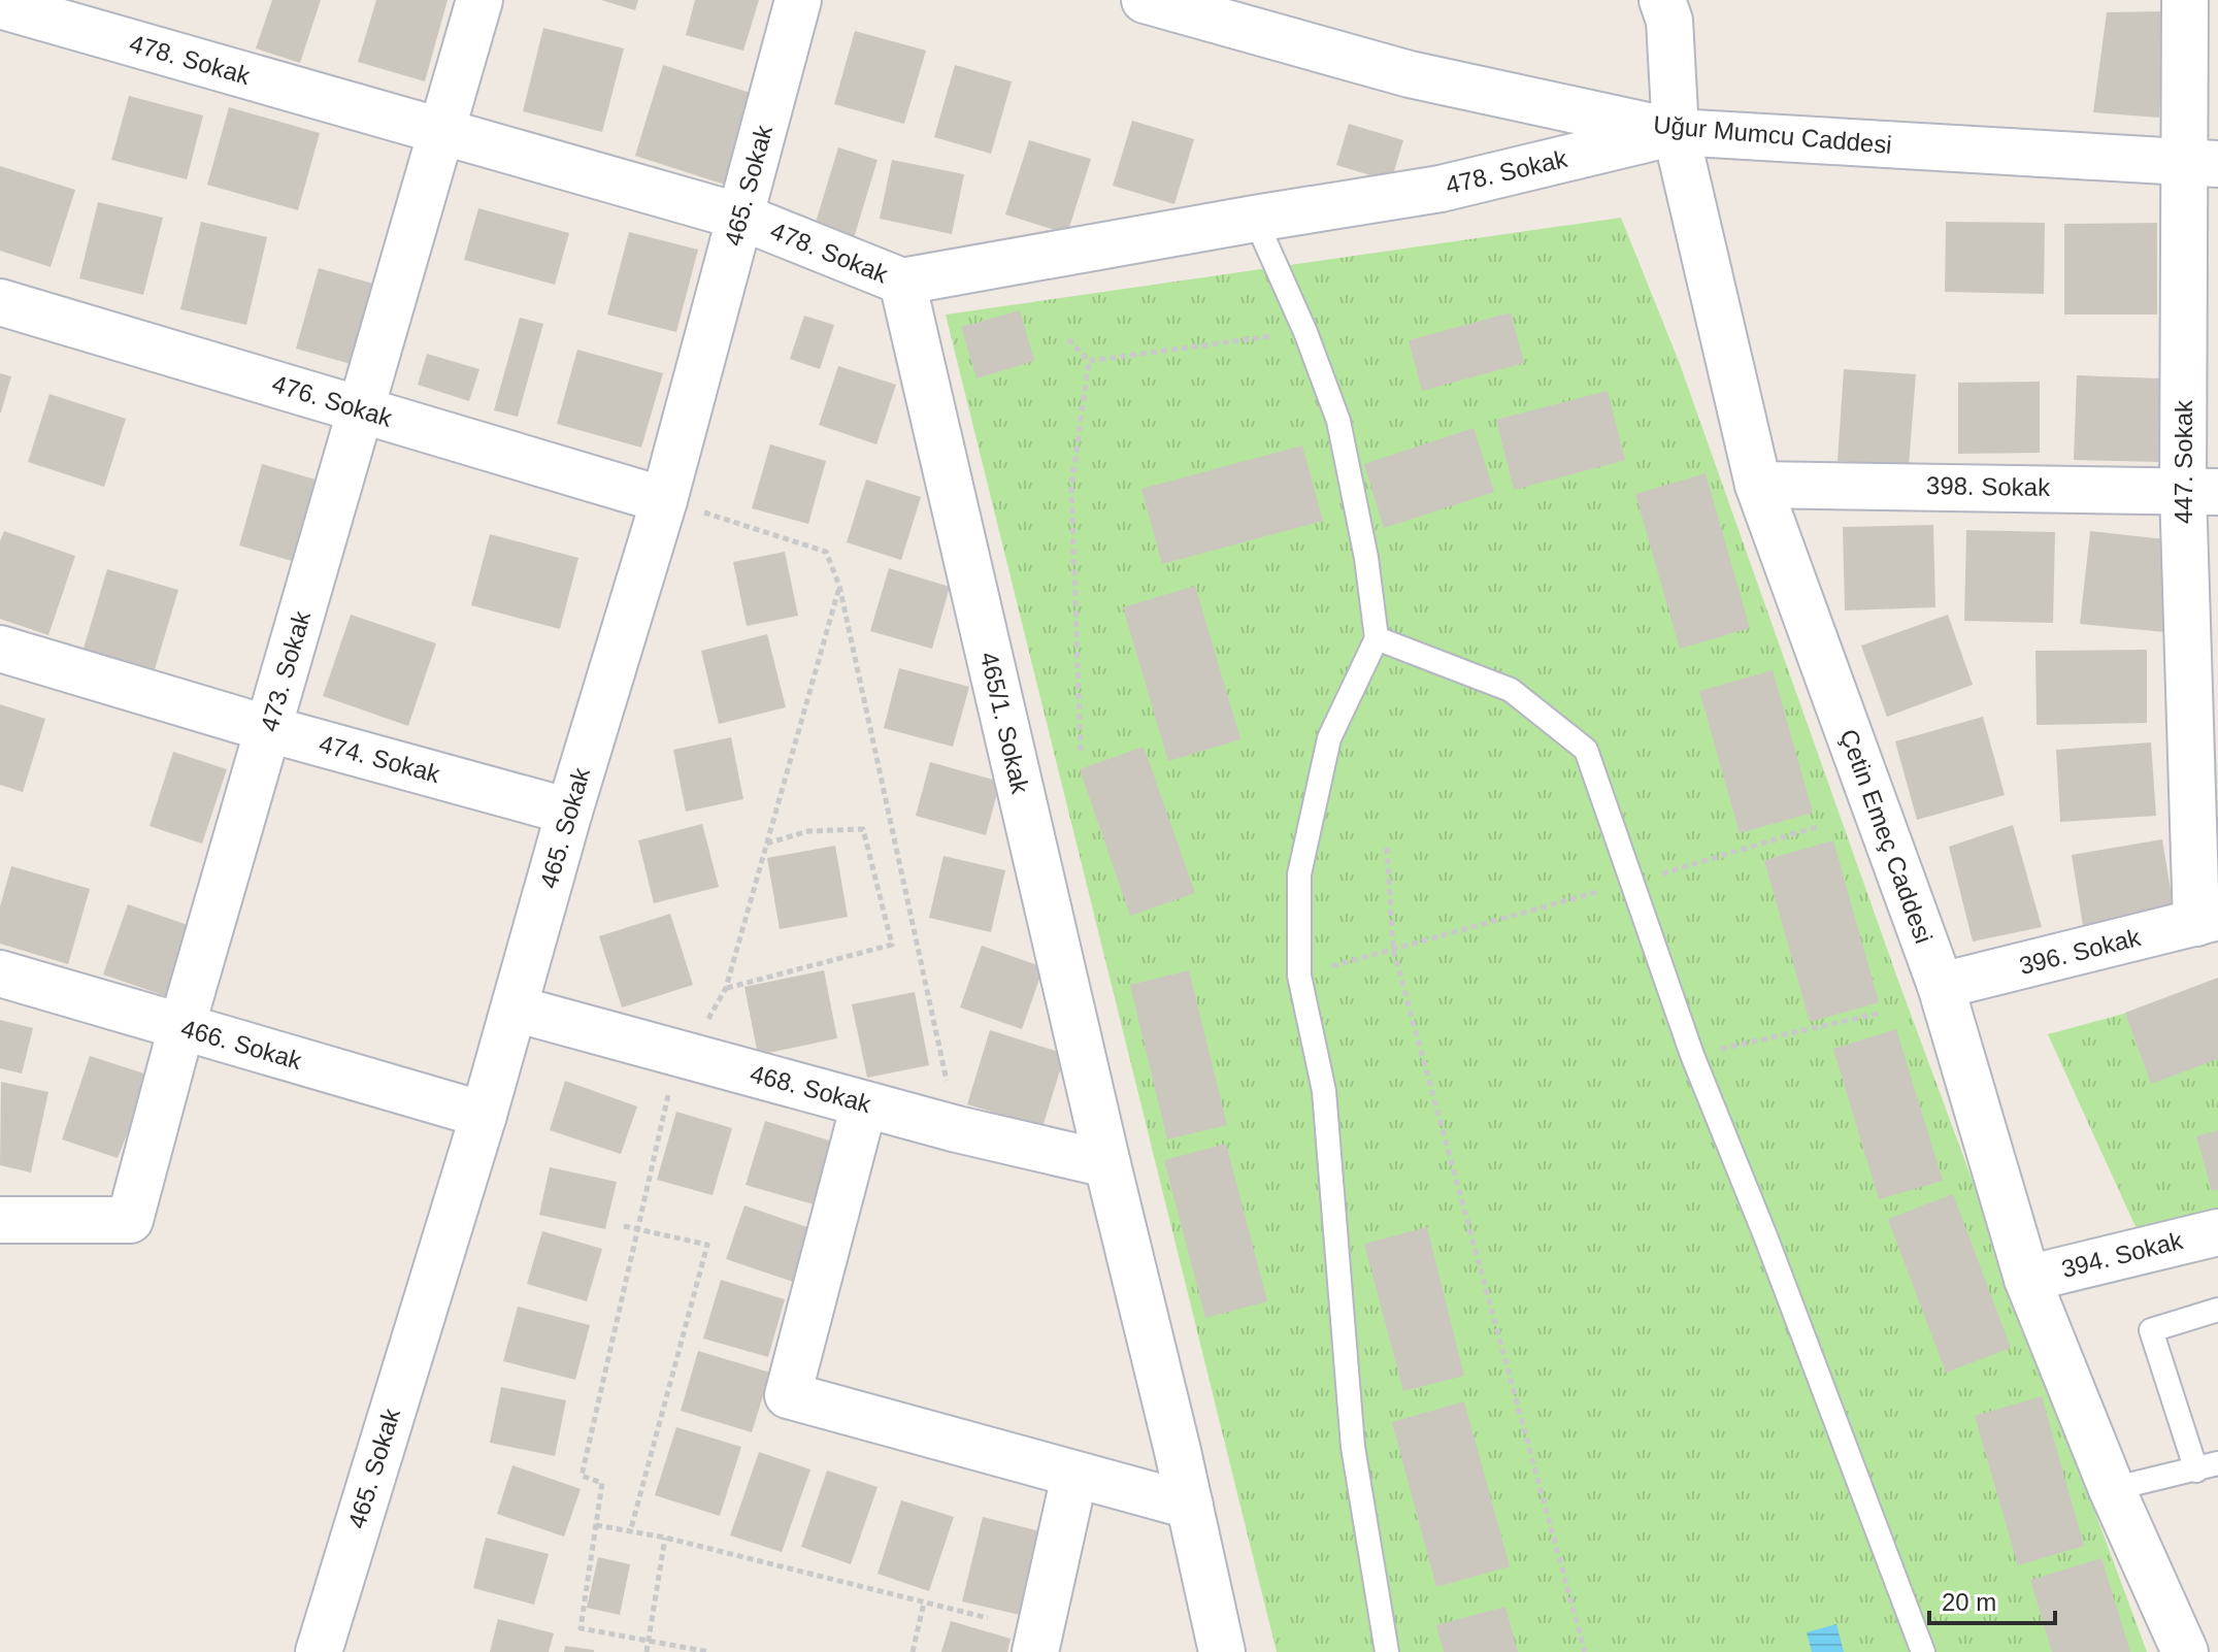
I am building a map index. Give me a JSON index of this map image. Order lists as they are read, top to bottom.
{
  "streets": {
    "street": [
      "478. Sokak",
      "Uğur Mumcu Caddesi",
      "465. Sokak",
      "476. Sokak",
      "447. Sokak",
      "398. Sokak",
      "473. Sokak",
      "465/1. Sokak",
      "474. Sokak",
      "Çetin Emeç Caddesi",
      "396. Sokak",
      "466. Sokak",
      "468. Sokak",
      "394. Sokak"
    ]
  },
  "crossings": [
    ["478. Sokak", "Uğur Mumcu Caddesi"],
    ["478. Sokak", "465. Sokak"],
    ["478. Sokak", "473. Sokak"],
    ["478. Sokak", "465/1. Sokak"],
    ["478. Sokak", "Çetin Emeç Caddesi"],
    ["Uğur Mumcu Caddesi", "447. Sokak"],
    ["Uğur Mumcu Caddesi", "Çetin Emeç Caddesi"],
    ["465. Sokak", "476. Sokak"],
    ["465. Sokak", "474. Sokak"],
    ["465. Sokak", "466. Sokak"],
    ["465. Sokak", "468. Sokak"],
    ["476. Sokak", "473. Sokak"],
    ["447. Sokak", "398. Sokak"],
    ["447. Sokak", "396. Sokak"],
    ["398. Sokak", "Çetin Emeç Caddesi"],
    ["473. Sokak", "474. Sokak"],
    ["473. Sokak", "466. Sokak"],
    ["465/1. Sokak", "468. Sokak"],
    ["Çetin Emeç Caddesi", "396. Sokak"],
    ["Çetin Emeç Caddesi", "394. Sokak"]
  ],
  "scale_bar": "20 m"
}
